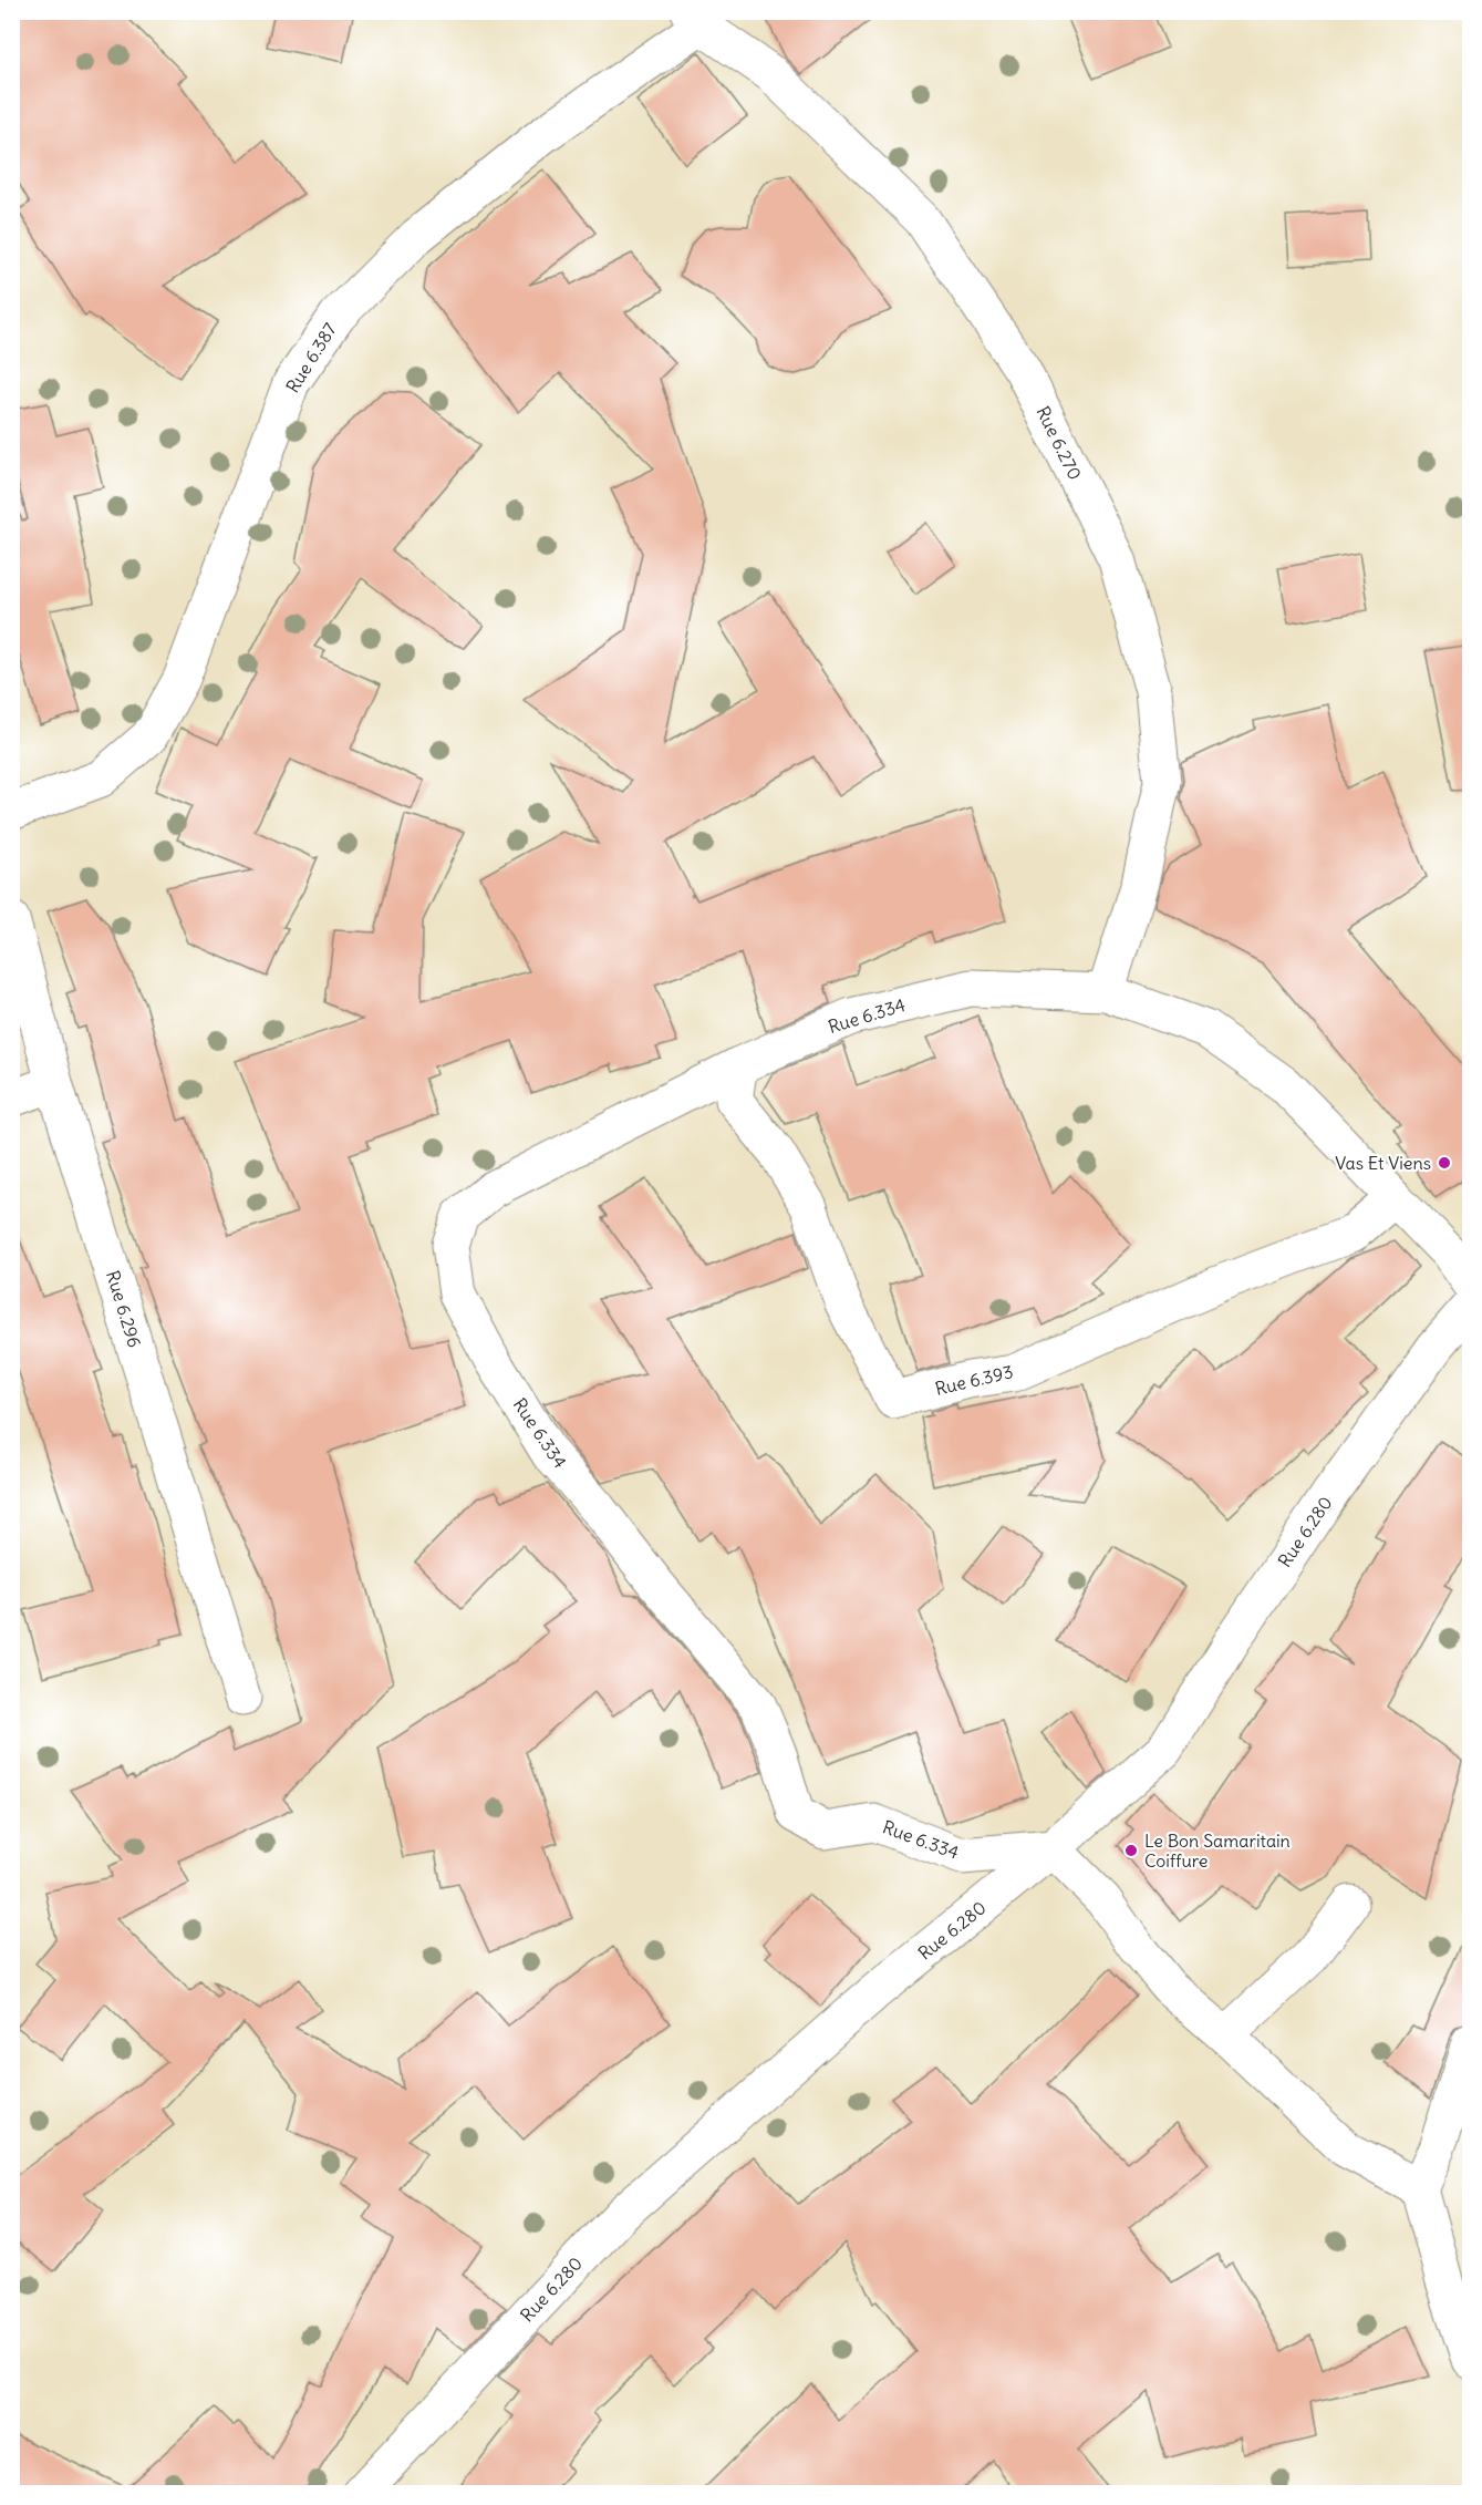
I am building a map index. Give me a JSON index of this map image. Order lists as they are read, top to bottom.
{
  "streets": {
    "street": [
      "Rue 6.387",
      "Rue 6.270",
      "Rue 6.334",
      "Rue 6.296",
      "Rue 6.393",
      "Rue 6.280"
    ]
  },
  "crossings": [
    ["Rue 6.387", "Rue 6.270"],
    ["Rue 6.270", "Rue 6.334"],
    ["Rue 6.334", "Rue 6.393"],
    ["Rue 6.334", "Rue 6.280"]
  ],
  "places": ["Vas Et Viens", "Le Bon Samaritain Coiffure"]
}
